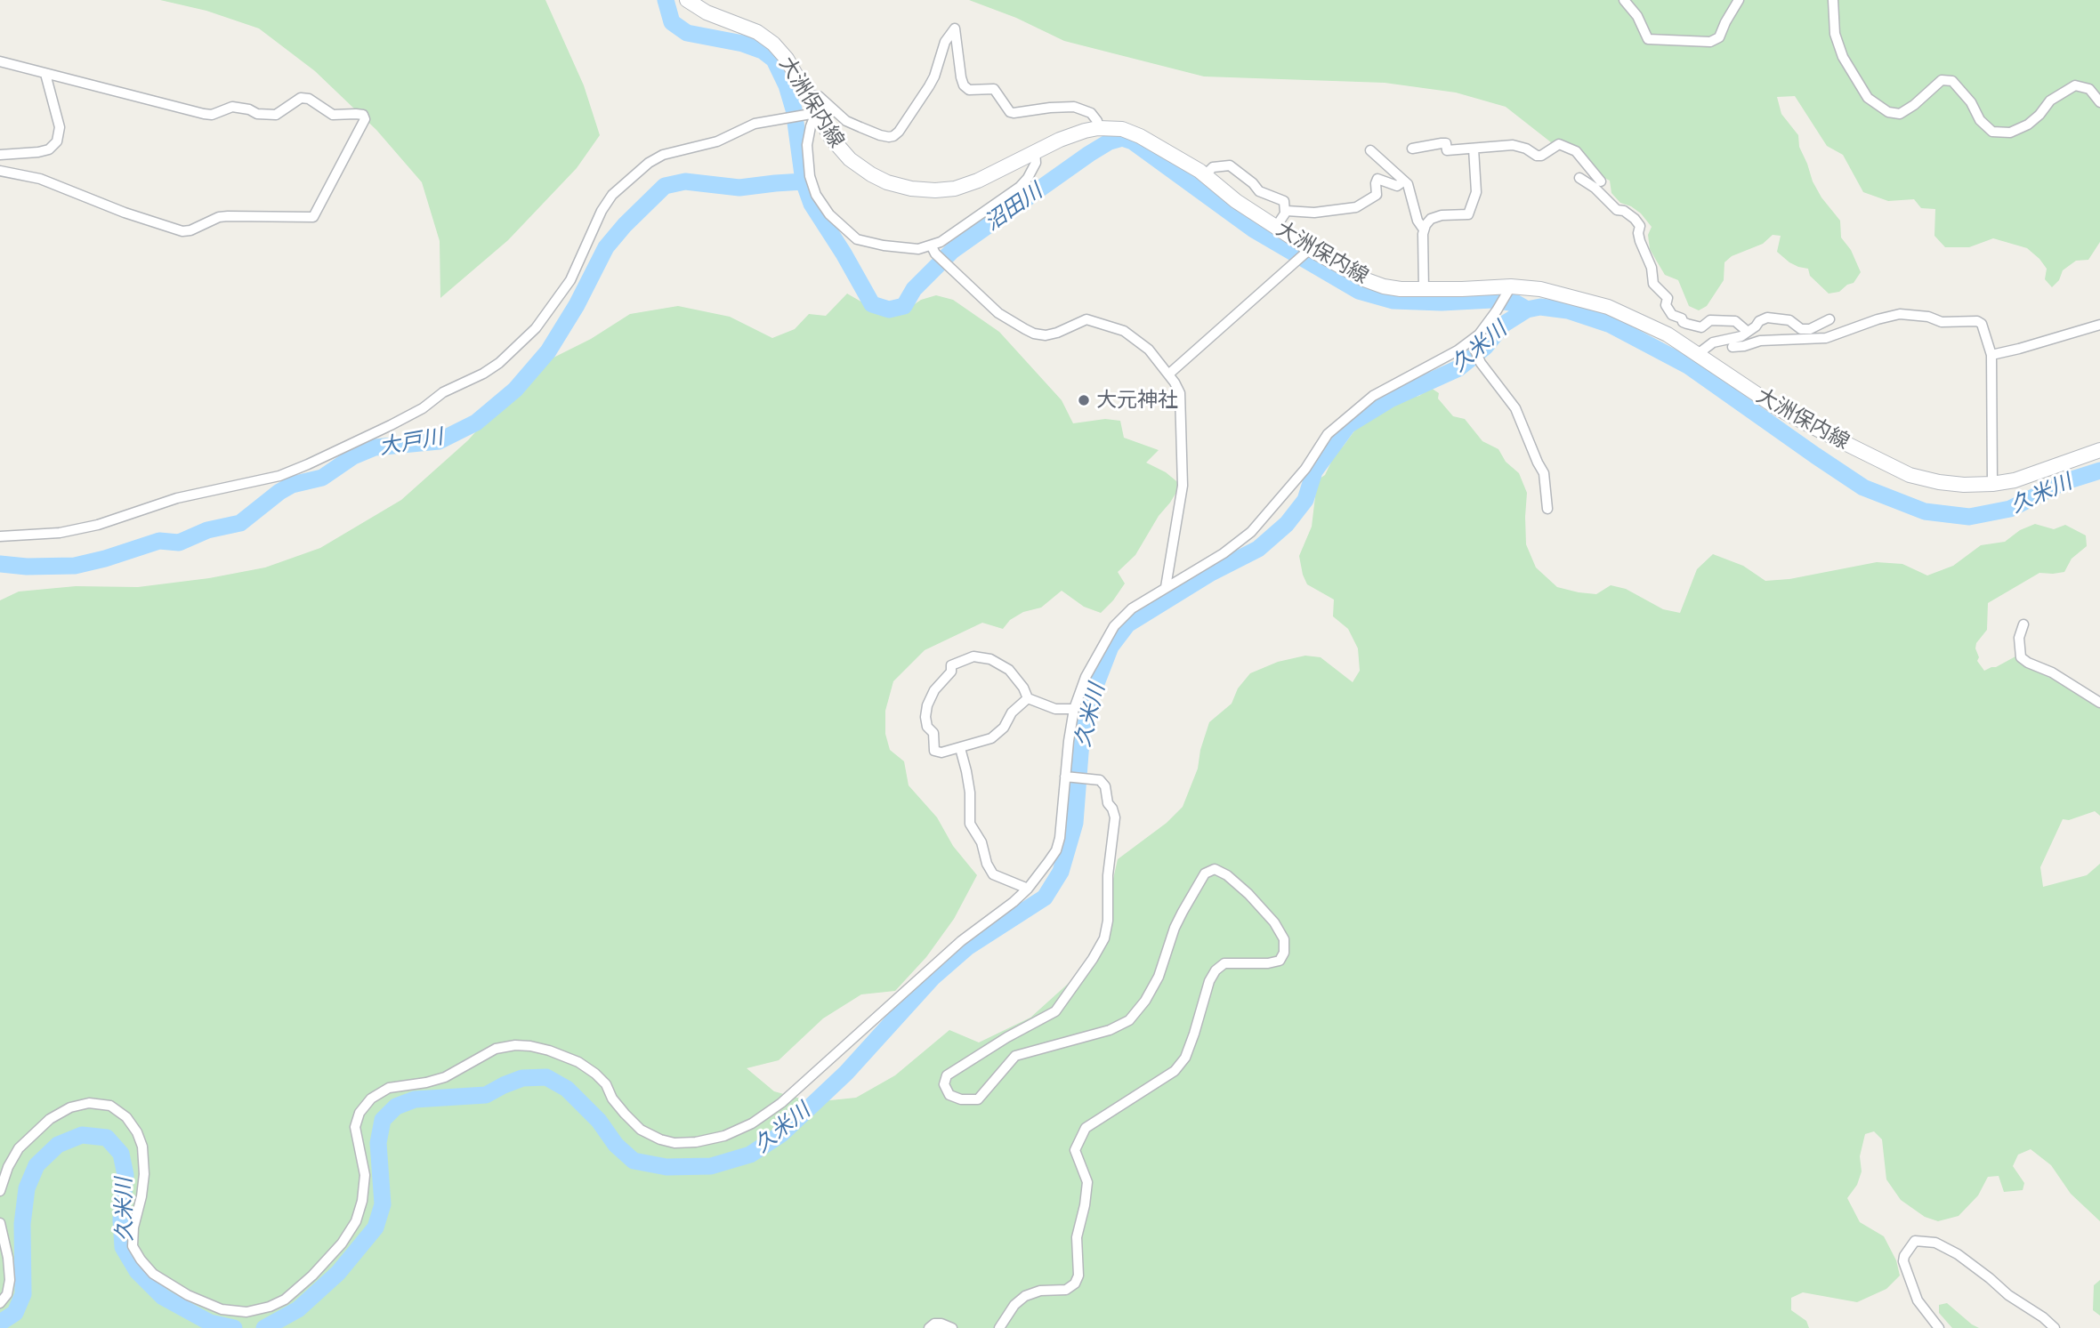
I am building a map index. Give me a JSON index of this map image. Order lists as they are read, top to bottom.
{
  "streets": {
    "main road": ["大洲保内線"]
  },
  "water": ["沼田川", "久米川", "大戸川"],
  "places": ["大元神社"]
}
